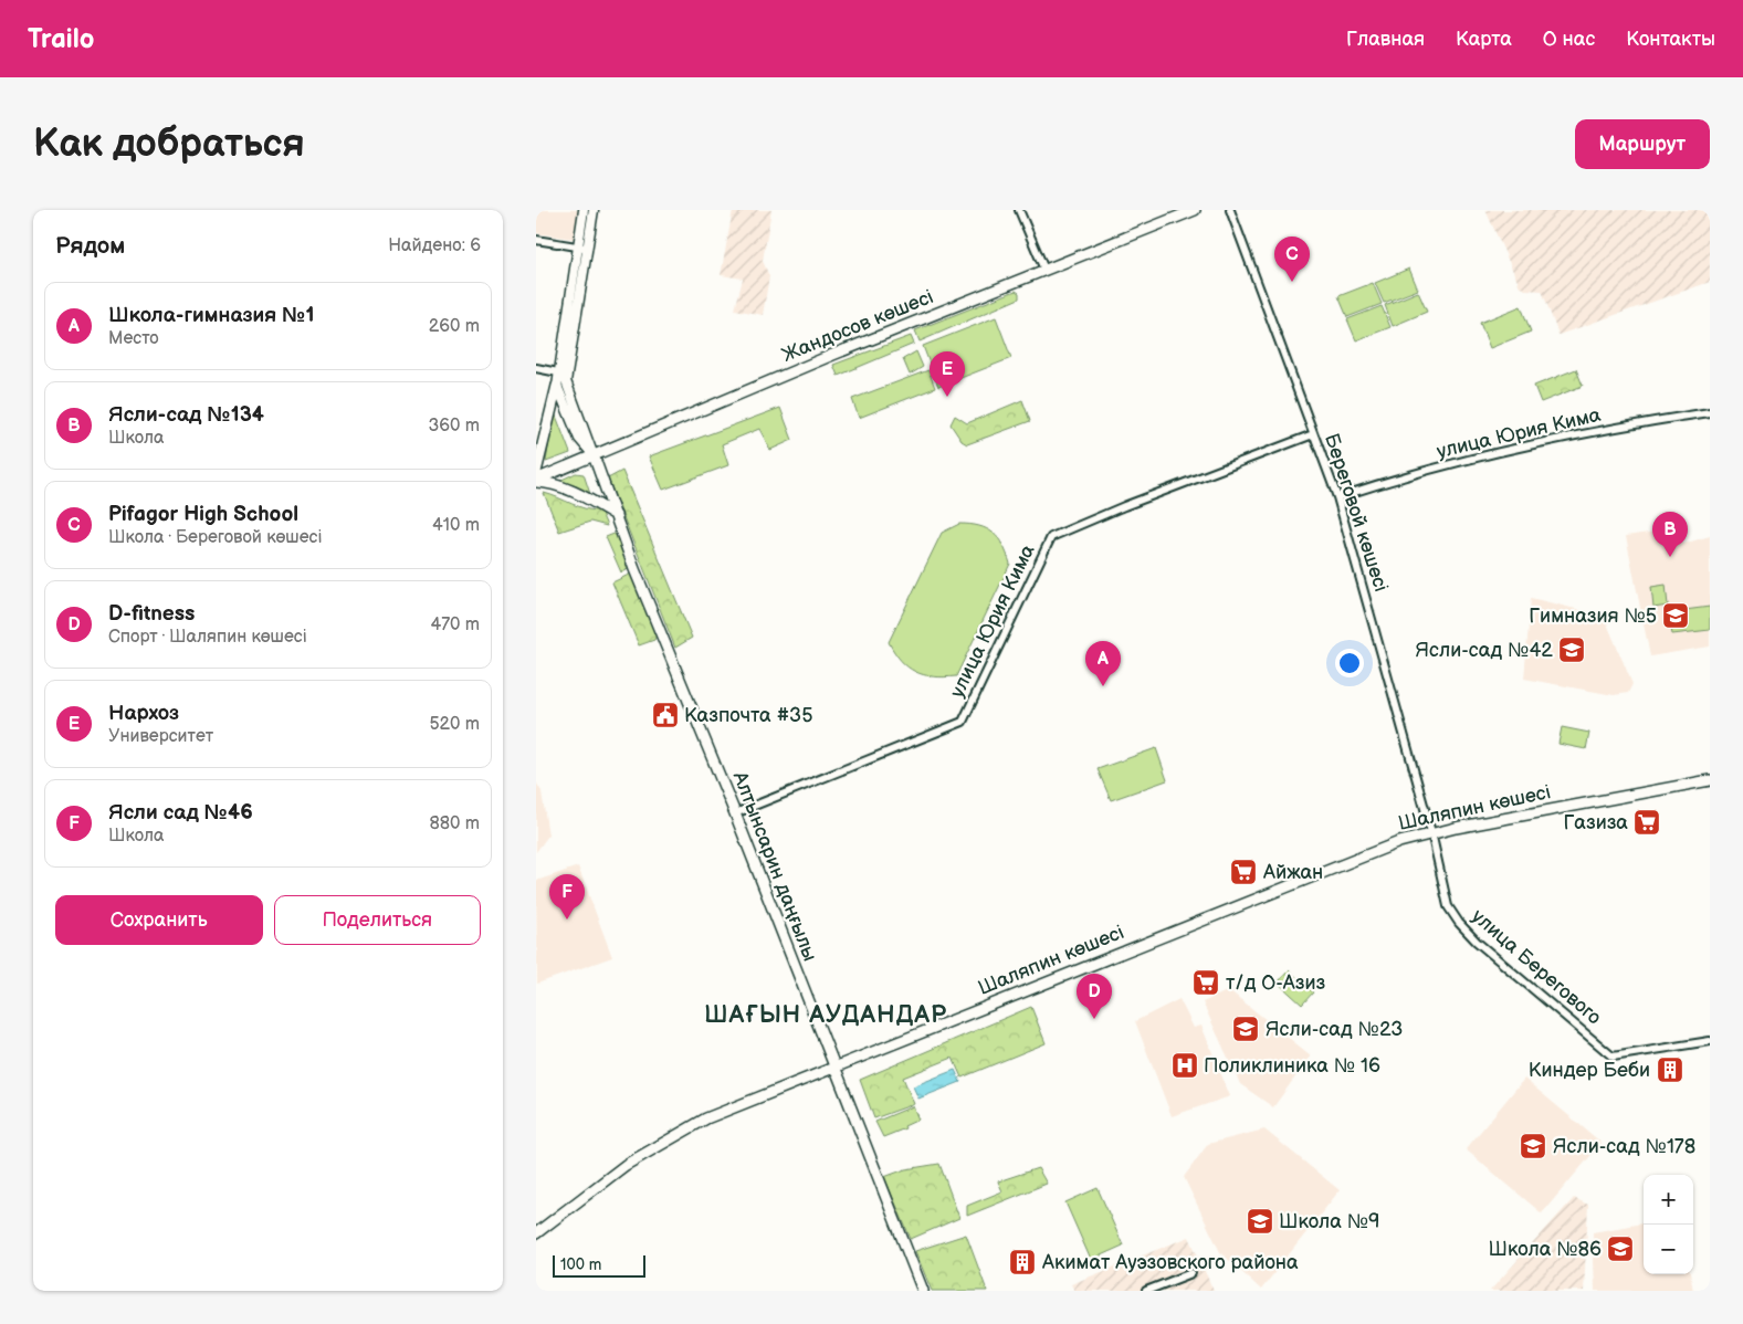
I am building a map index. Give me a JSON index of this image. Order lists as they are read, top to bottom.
{
  "streets": {
    "main road": ["Жандосов көшесі", "Шаляпин көшесі", "Алтынсарин даңғылы"],
    "street": ["улица Юрия Кима", "Береговой көшесі", "улица Берегового"]
  },
  "crossings": [
    ["Жандосов көшесі", "Алтынсарин даңғылы"],
    ["улица Юрия Кима", "Береговой көшесі"],
    ["улица Юрия Кима", "Алтынсарин даңғылы"],
    ["Береговой көшесі", "Шаляпин көшесі"],
    ["Береговой көшесі", "улица Берегового"],
    ["Шаляпин көшесі", "Алтынсарин даңғылы"],
    ["Шаляпин көшесі", "улица Берегового"]
  ],
  "districts": ["ШАҒЫН АУДАНДАР"],
  "places": {
    "school or university": [
      "Гимназия №5",
      "Ясли-сад №42",
      "Ясли-сад №23",
      "Ясли-сад №178",
      "Школа №9",
      "Школа №86"
    ],
    "public building": ["Казпочта #35"],
    "supermarket": ["Газиза", "Айжан", "т/д О-Азиз"],
    "hospital": ["Поликлиника № 16"],
    "building": ["Киндер Беби", "Акимат Ауэзовского района"]
  },
  "scale_bar": "100 m",
  "page": {
    "header": "Trailo",
    "nav": [
      "Главная",
      "Карта",
      "О нас",
      "Контакты"
    ],
    "buttons": [
      "Маршрут",
      ["Сохранить", "Поделиться"]
    ],
    "title": "Как добраться",
    "heading": ["Рядом", "Найдено: 6"],
    "pins": [
      "C",
      "E",
      "B",
      "A",
      "F",
      "D"
    ],
    "list": [
      {
        "mark": "A",
        "name": "Школа-гимназия №1",
        "note": "Место",
        "value": "260 m"
      },
      {
        "mark": "B",
        "name": "Ясли-сад №134",
        "note": "Школа",
        "value": "360 m"
      },
      {
        "mark": "C",
        "name": "Pifagor High School",
        "note": "Школа · Береговой көшесі",
        "value": "410 m"
      },
      {
        "mark": "D",
        "name": "D-fitness",
        "note": "Спорт · Шаляпин көшесі",
        "value": "470 m"
      },
      {
        "mark": "E",
        "name": "Нархоз",
        "note": "Университет",
        "value": "520 m"
      },
      {
        "mark": "F",
        "name": "Ясли сад №46",
        "note": "Школа",
        "value": "880 m"
      }
    ],
    "map_buttons": ["+", "−"],
    "scale": "100 m"
  }
}
